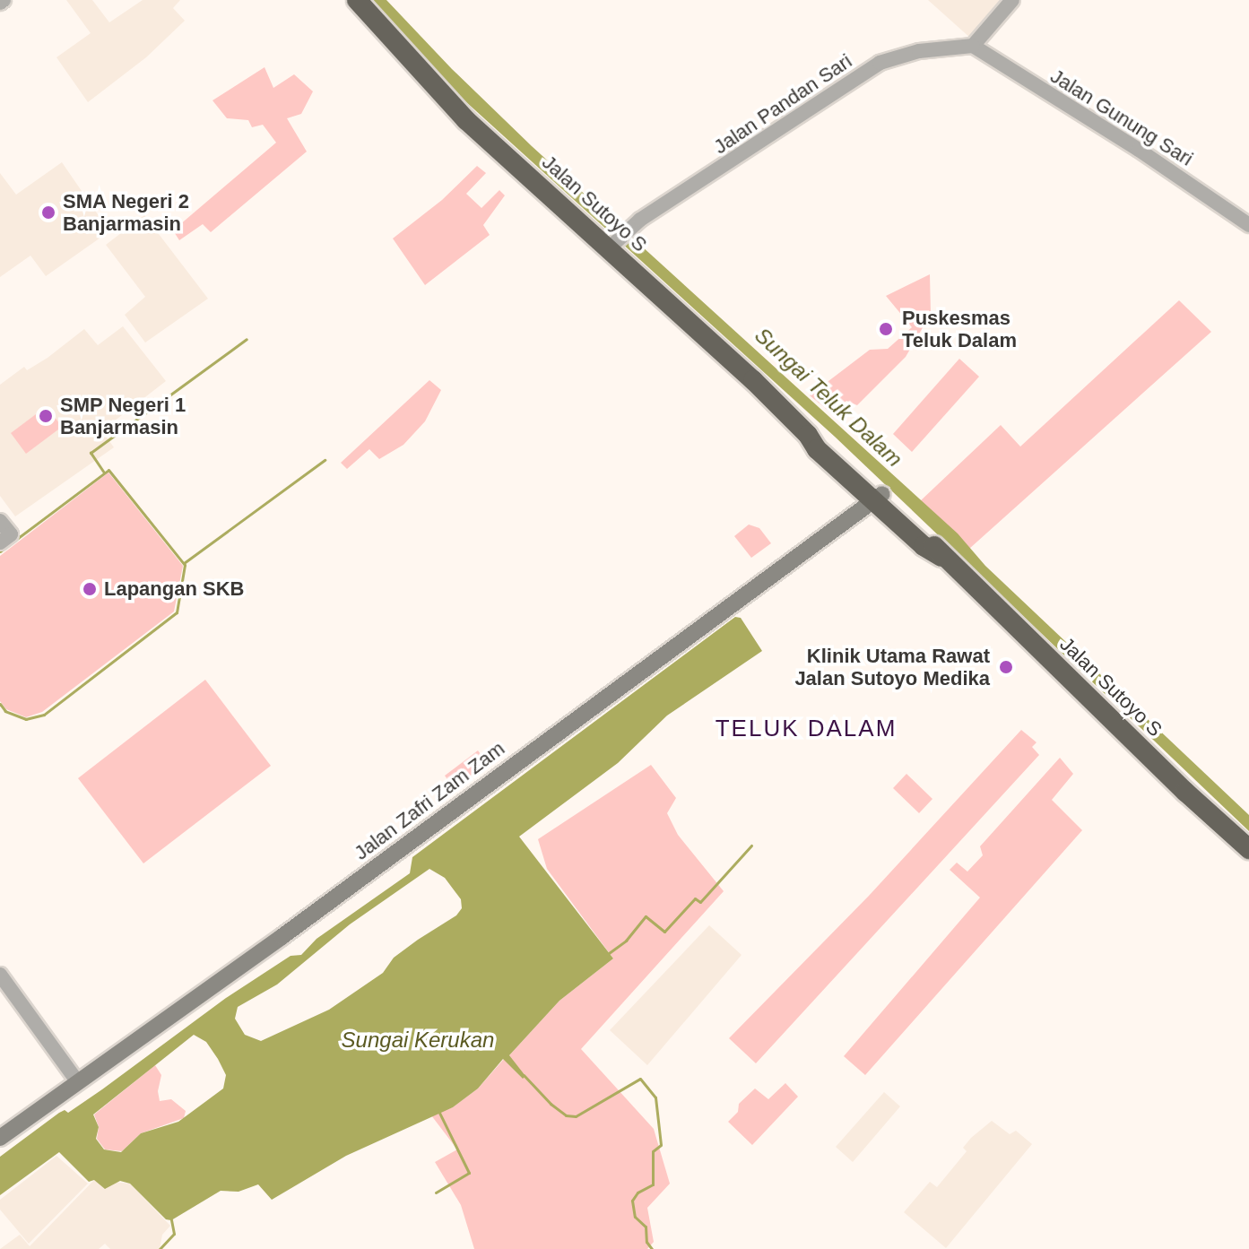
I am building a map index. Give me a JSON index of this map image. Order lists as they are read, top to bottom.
{
  "streets": {
    "highway": ["Jalan Sutoyo S"],
    "main road": ["Jalan Zafri Zam Zam"],
    "street": ["Jalan Pandan Sari", "Jalan Gunung Sari"]
  },
  "crossings": [
    ["Jalan Pandan Sari", "Jalan Gunung Sari"],
    ["Jalan Pandan Sari", "Jalan Sutoyo S"],
    ["Jalan Sutoyo S", "Jalan Zafri Zam Zam"]
  ],
  "districts": ["TELUK DALAM"],
  "water": ["Sungai Teluk Dalam", "Sungai Kerukan"],
  "places": [
    "SMA Negeri 2 Banjarmasin",
    "Puskesmas Teluk Dalam",
    "SMP Negeri 1 Banjarmasin",
    "Lapangan SKB",
    "Klinik Utama Rawat Jalan Sutoyo Medika"
  ]
}
